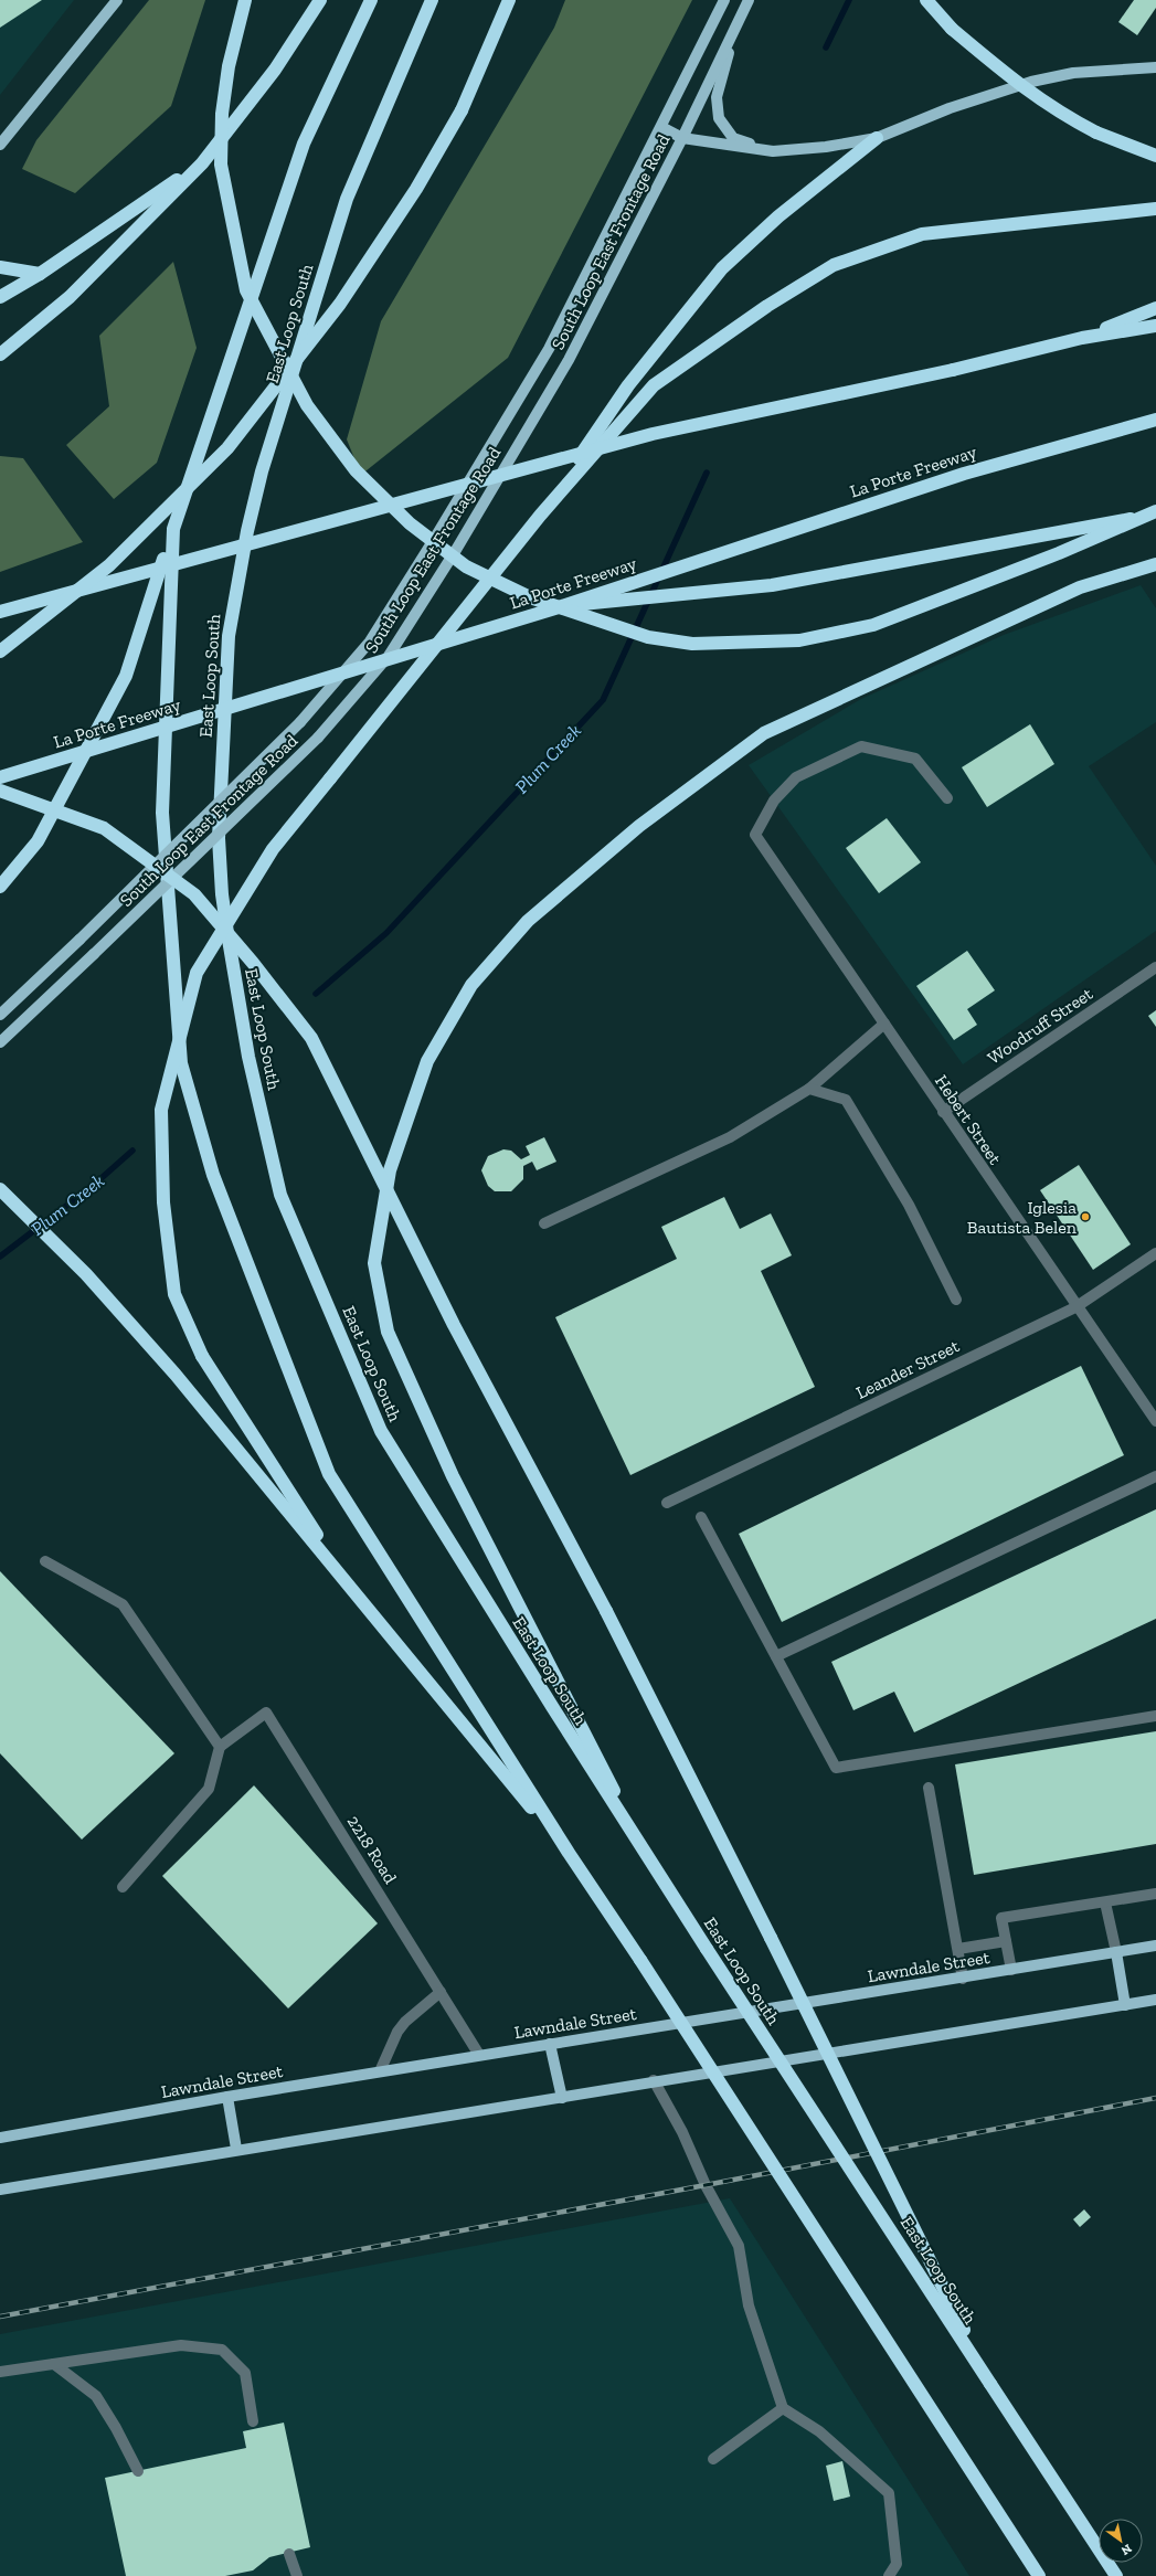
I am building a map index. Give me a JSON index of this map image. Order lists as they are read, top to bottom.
{
  "streets": {
    "highway": ["East Loop South", "La Porte Freeway"],
    "main road": ["South Loop East Frontage Road", "Lawndale Street"],
    "street": [
      "Woodruff Street",
      "Hebert Street",
      "Leander Street",
      "2218 Road"
    ]
  },
  "crossings": [
    ["Woodruff Street", "Hebert Street"],
    ["Hebert Street", "Leander Street"],
    ["2218 Road", "Lawndale Street"]
  ],
  "water": ["Plum Creek"],
  "places": ["Iglesia Bautista Belen"],
  "north": "bottom right"
}
